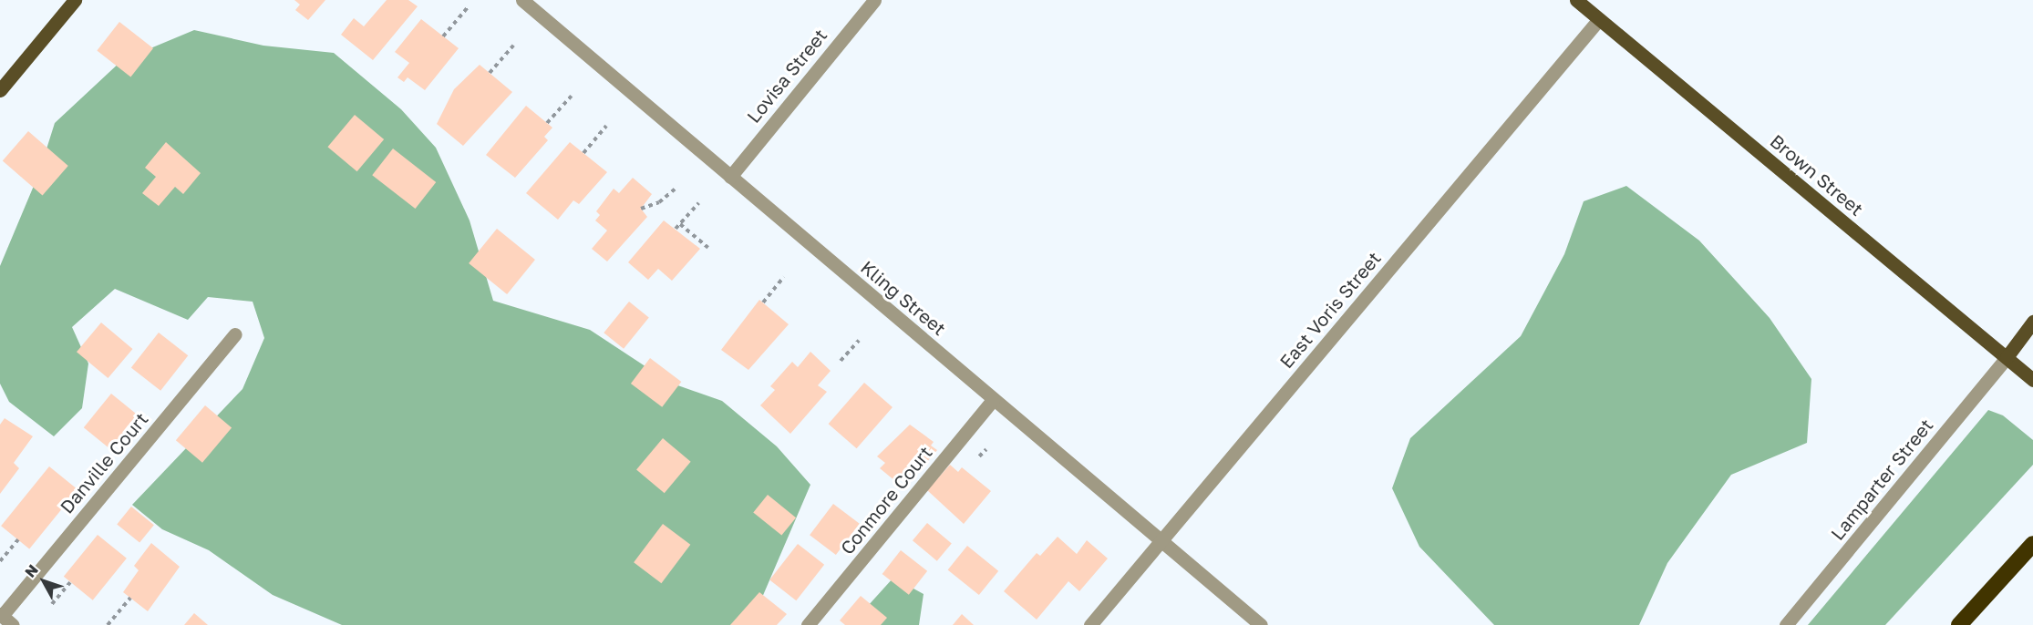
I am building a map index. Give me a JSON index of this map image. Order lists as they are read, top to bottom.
{
  "streets": {
    "main road": ["Brown Street"],
    "street": [
      "Lovisa Street",
      "Kling Street",
      "East Voris Street",
      "Danville Court",
      "Lamparter Street",
      "Conmore Court"
    ]
  },
  "crossings": [
    ["Lovisa Street", "Kling Street"],
    ["Brown Street", "East Voris Street"],
    ["Brown Street", "Lamparter Street"],
    ["Kling Street", "East Voris Street"],
    ["Kling Street", "Conmore Court"]
  ],
  "north": "top left"
}
